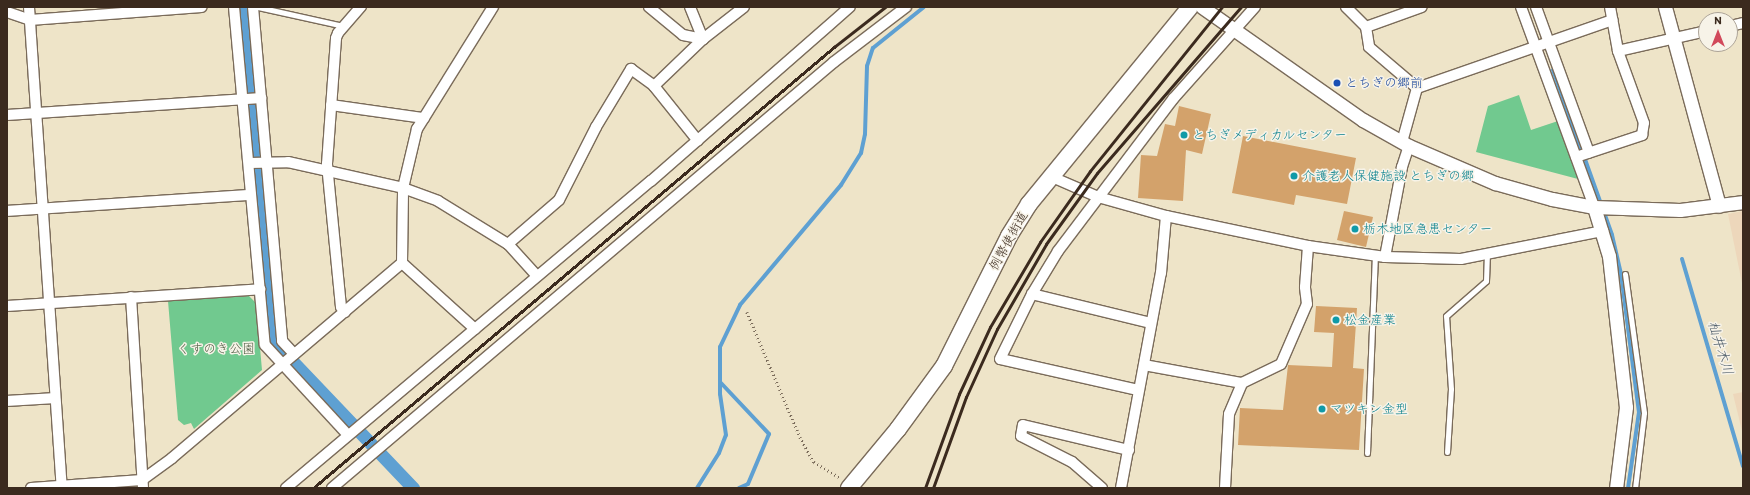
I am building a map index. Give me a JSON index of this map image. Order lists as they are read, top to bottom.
{
  "streets": {
    "main road": ["例幣使街道"]
  },
  "water": ["杣井木川"],
  "parks": ["くすのき公園"],
  "places": [
    "とちぎの郷前",
    "とちぎメディカルセンター",
    "介護老人保健施設 とちぎの郷",
    "栃木地区急患センター",
    "松金産業",
    "マツキン金型"
  ],
  "north": "top"
}
